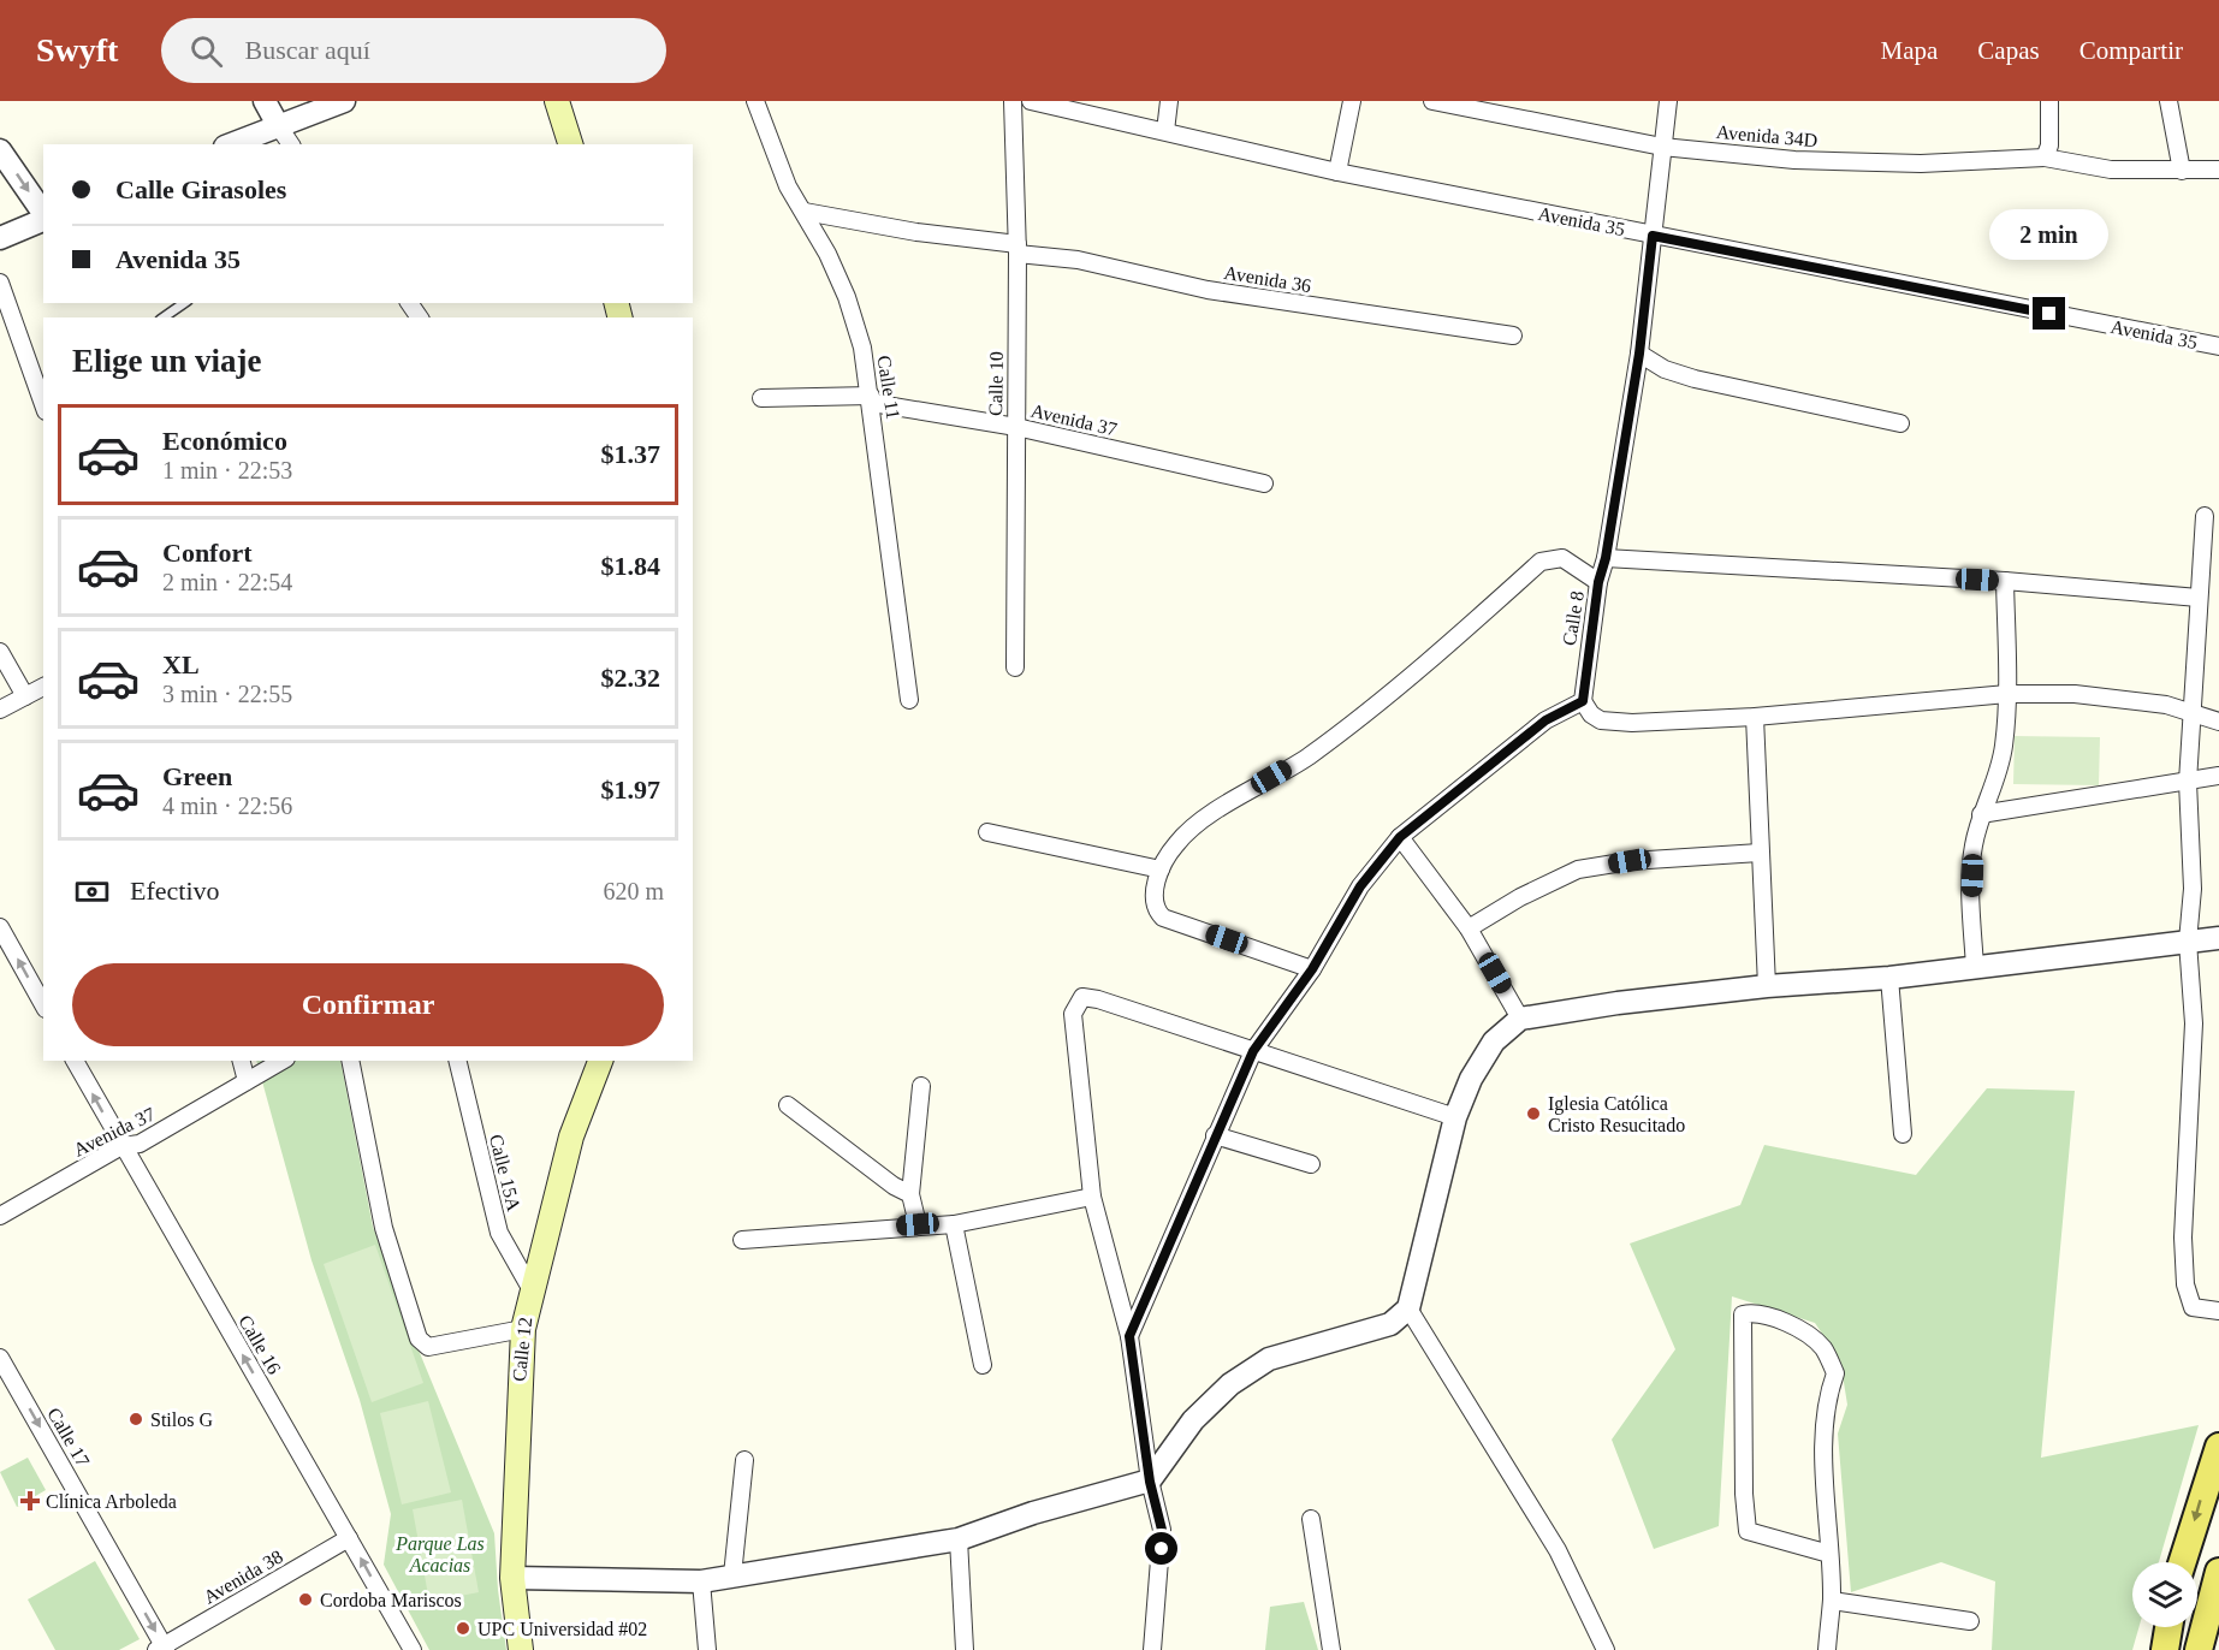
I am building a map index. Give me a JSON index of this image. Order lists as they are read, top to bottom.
{
  "streets": {
    "main road": ["Calle 12"],
    "street": [
      "Avenida 34D",
      "Avenida 35",
      "Avenida 36",
      "Calle 10",
      "Calle 11",
      "Avenida 37",
      "Calle 8",
      "Calle 15A",
      "Calle 16",
      "Calle 17",
      "Avenida 38"
    ]
  },
  "crossings": [
    ["Avenida 34D", "Calle 8"],
    ["Avenida 35", "Calle 8"],
    ["Avenida 36", "Calle 10"],
    ["Avenida 36", "Calle 11"],
    ["Calle 10", "Avenida 37"],
    ["Calle 11", "Avenida 37"],
    ["Avenida 37", "Calle 16"],
    ["Calle 15A", "Calle 12"],
    ["Calle 16", "Avenida 38"],
    ["Calle 17", "Avenida 38"]
  ],
  "one_way": ["Calle 16", "Calle 17"],
  "parks": ["Parque Las Acacias"],
  "places": {
    "other": [
      "Iglesia Católica Cristo Resucitado",
      "Stilos G",
      "Cordoba Mariscos",
      "UPC Universidad #02"
    ],
    "health": ["Clínica Arboleda"]
  },
  "page": {
    "header": "Swyft",
    "search": "Buscar aquí",
    "nav": ["Mapa", "Capas", "Compartir"],
    "banner": ["Calle Girasoles", "Avenida 35"],
    "bubble": "2 min",
    "heading": "Elige un viaje",
    "list": [
      {
        "name": "Económico",
        "note": "1 min · 22:53",
        "value": "$1.37"
      },
      {
        "name": "Confort",
        "note": "2 min · 22:54",
        "value": "$1.84"
      },
      {
        "name": "XL",
        "note": "3 min · 22:55",
        "value": "$2.32"
      },
      {
        "name": "Green",
        "note": "4 min · 22:56",
        "value": "$1.97"
      }
    ],
    "pay": ["Efectivo", "620 m"],
    "buttons": "Confirmar"
  }
}
